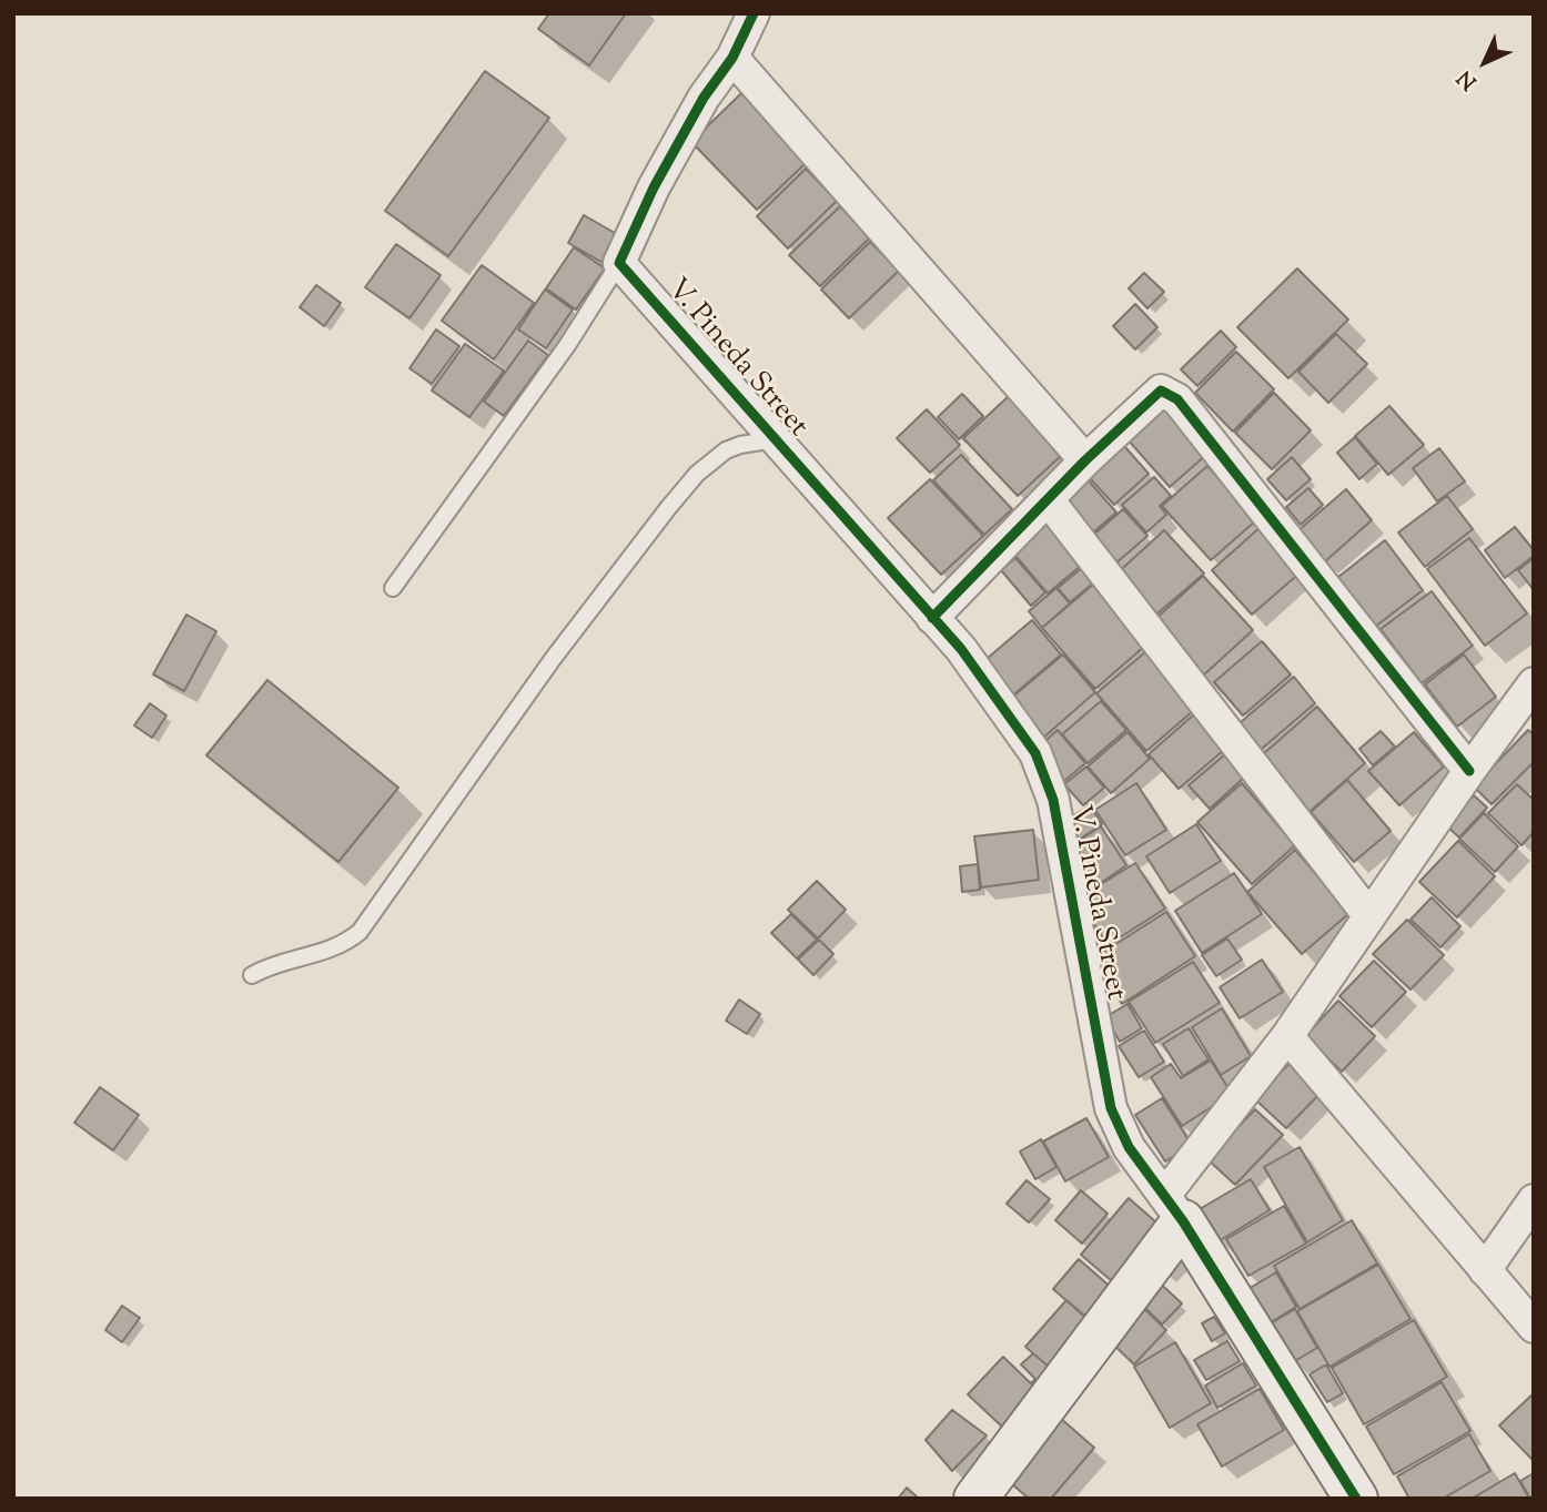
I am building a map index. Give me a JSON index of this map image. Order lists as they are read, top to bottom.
{
  "streets": {
    "street": ["V. Pineda Street"]
  },
  "north": "bottom left"
}
